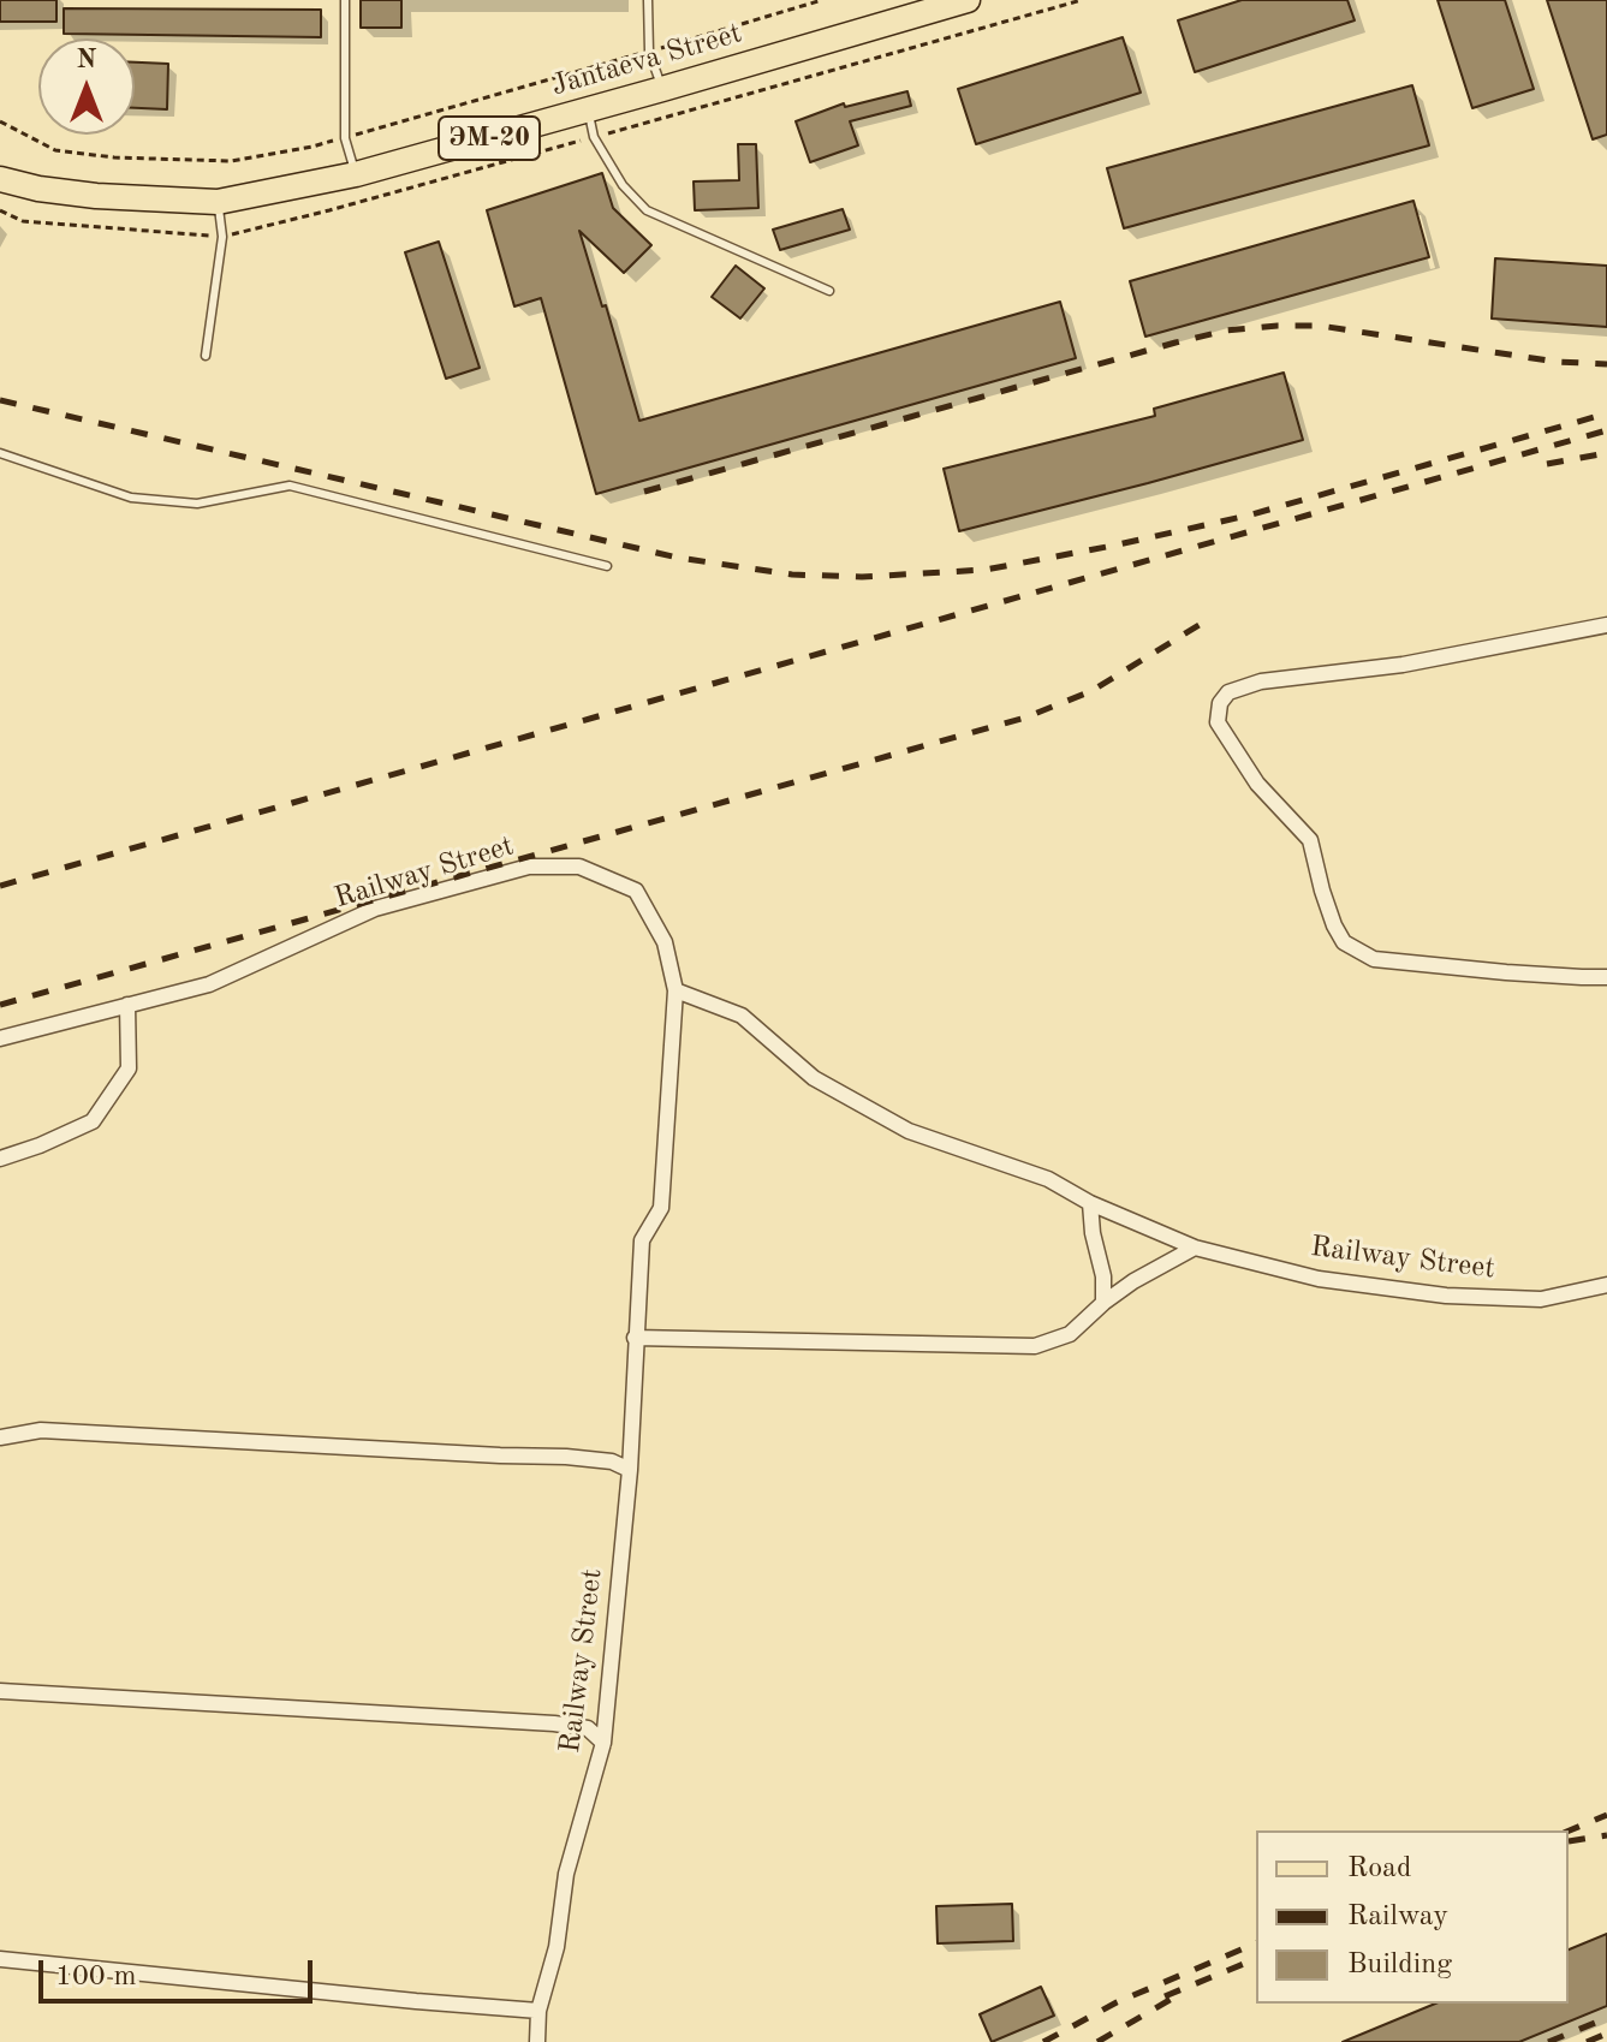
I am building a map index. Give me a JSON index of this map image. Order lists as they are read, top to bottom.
{
  "streets": {
    "main road": ["Jantaeva Street", "ЭМ-20"],
    "street": ["Railway Street"]
  },
  "legend": ["Road", "Railway", "Building"],
  "scale_bar": "100 m",
  "north": "top"
}
